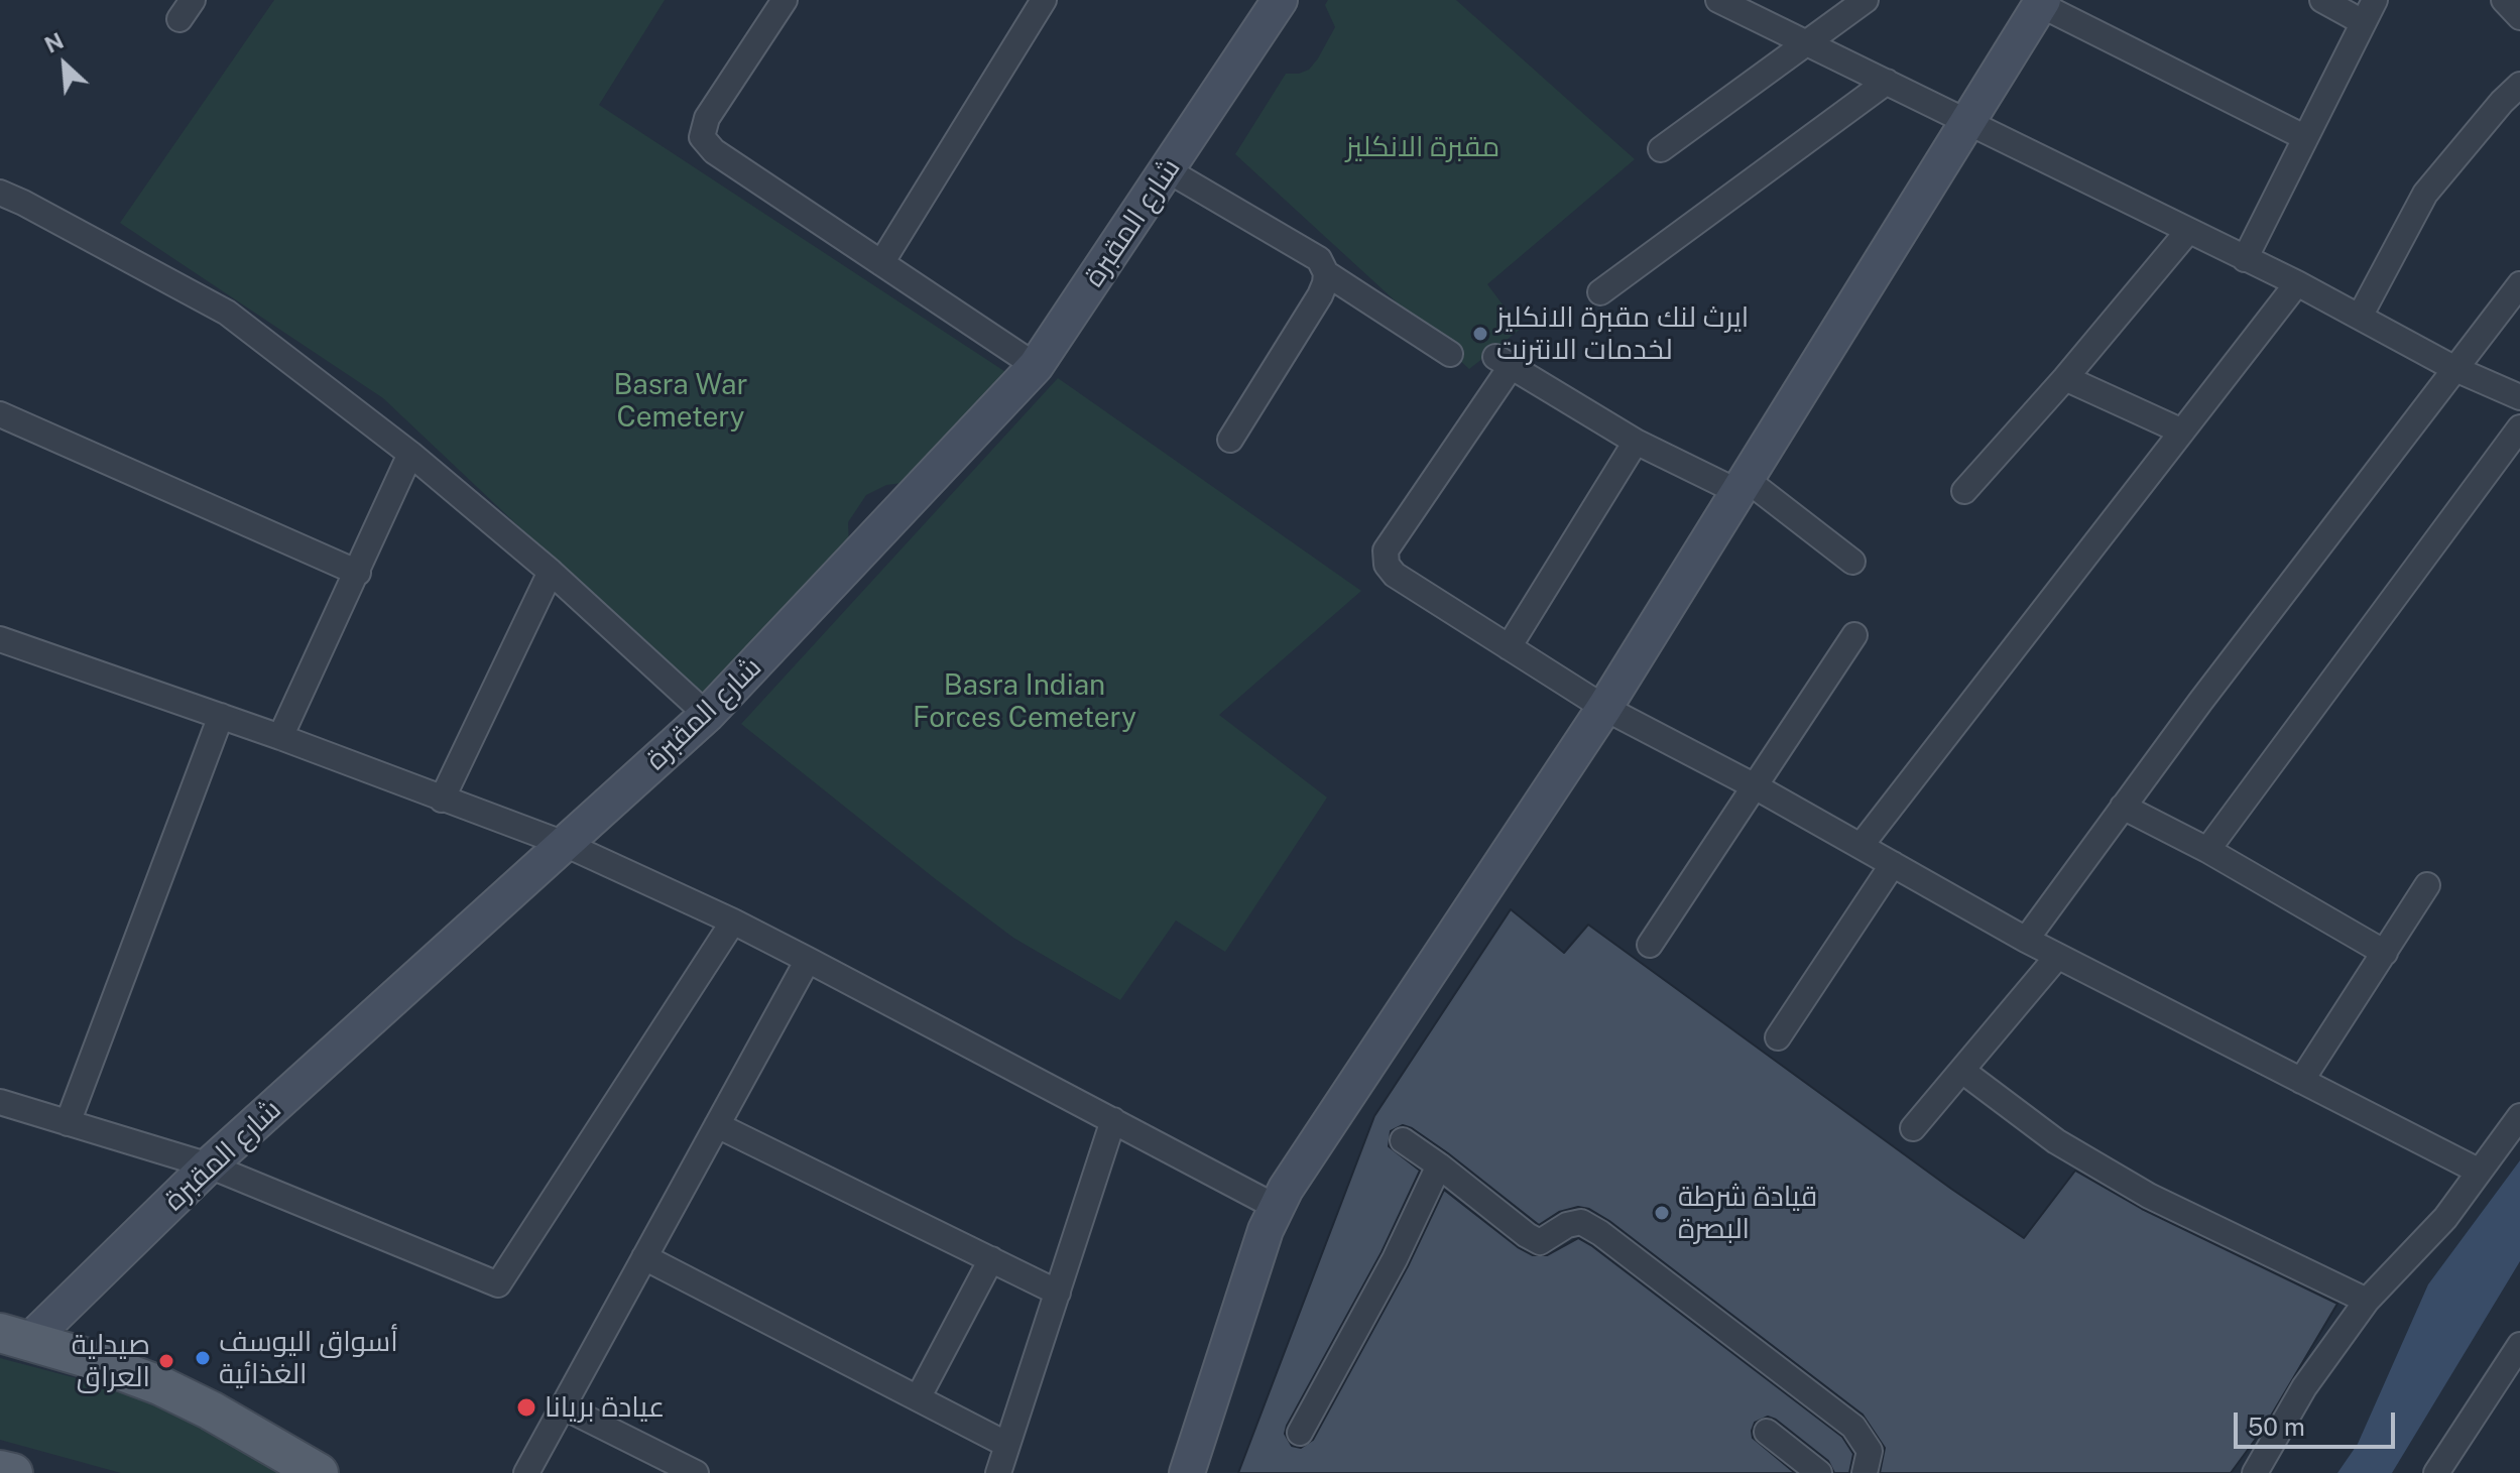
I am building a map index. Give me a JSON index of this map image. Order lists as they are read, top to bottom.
{
  "streets": {
    "main road": ["شارع المقبرة"]
  },
  "parks": ["مقبرة الانكليز", "Basra War Cemetery", "Basra Indian Forces Cemetery"],
  "places": [
    "ايرث لنك مقبرة الانكليز لخدمات الانترنت",
    "قيادة شرطة البصرة",
    "أسواق اليوسف الغذائية",
    "صيدلية العراق",
    "عيادة بريانا"
  ],
  "scale_bar": "50 m",
  "north": "top left"
}
